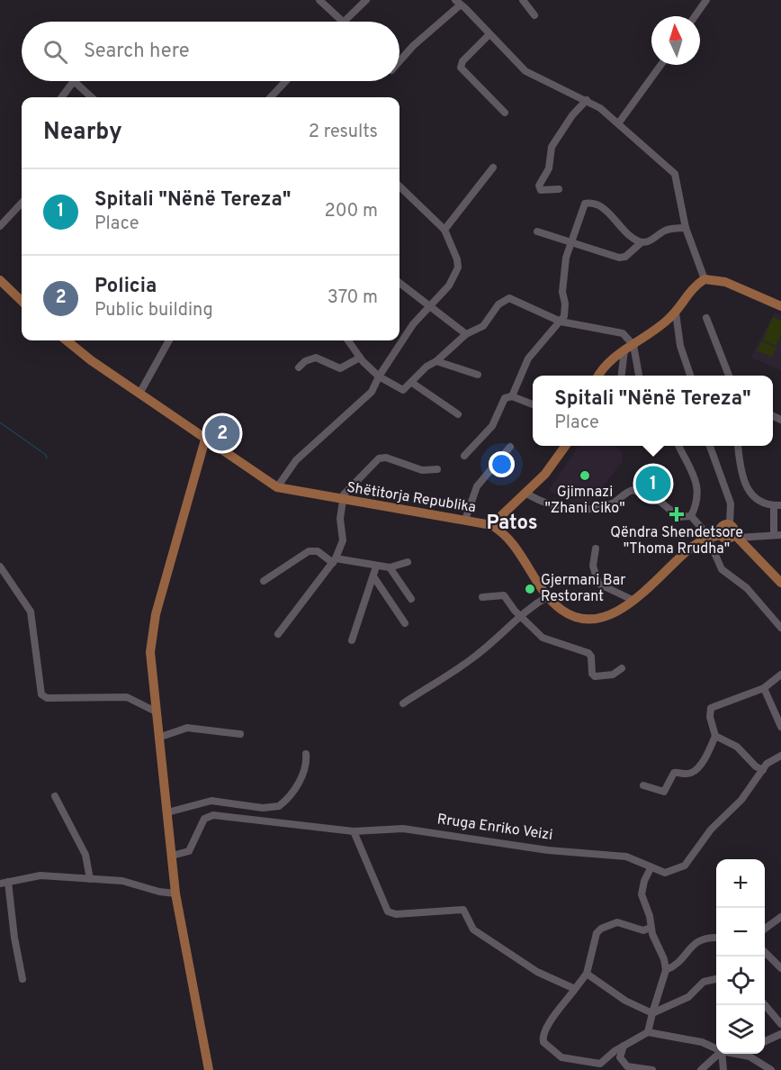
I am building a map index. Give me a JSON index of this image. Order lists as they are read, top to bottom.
{
  "streets": {
    "main road": ["Shëtitorja Republika"],
    "street": ["Rruga Enriko Veizi"]
  },
  "districts": ["Patos"],
  "places": {
    "other": ["Gjimnazi \"Zhani Ciko\"", "Gjermani Bar Restorant"],
    "health": ["Qëndra Shendetsore \"Thoma Rrudha\""]
  },
  "north": "top",
  "page": {
    "search": "Search here",
    "heading": ["Nearby", "2 results"],
    "list": [
      {
        "mark": "1",
        "name": "Spitali \"Nënë Tereza\"",
        "note": "Place",
        "value": "200 m"
      },
      {
        "mark": "2",
        "name": "Policia",
        "note": "Public building",
        "value": "370 m"
      }
    ],
    "popup": ["Spitali \"Nënë Tereza\"", "Place"],
    "pins": ["2", "1"],
    "map_buttons": ["+", "−"]
  }
}
